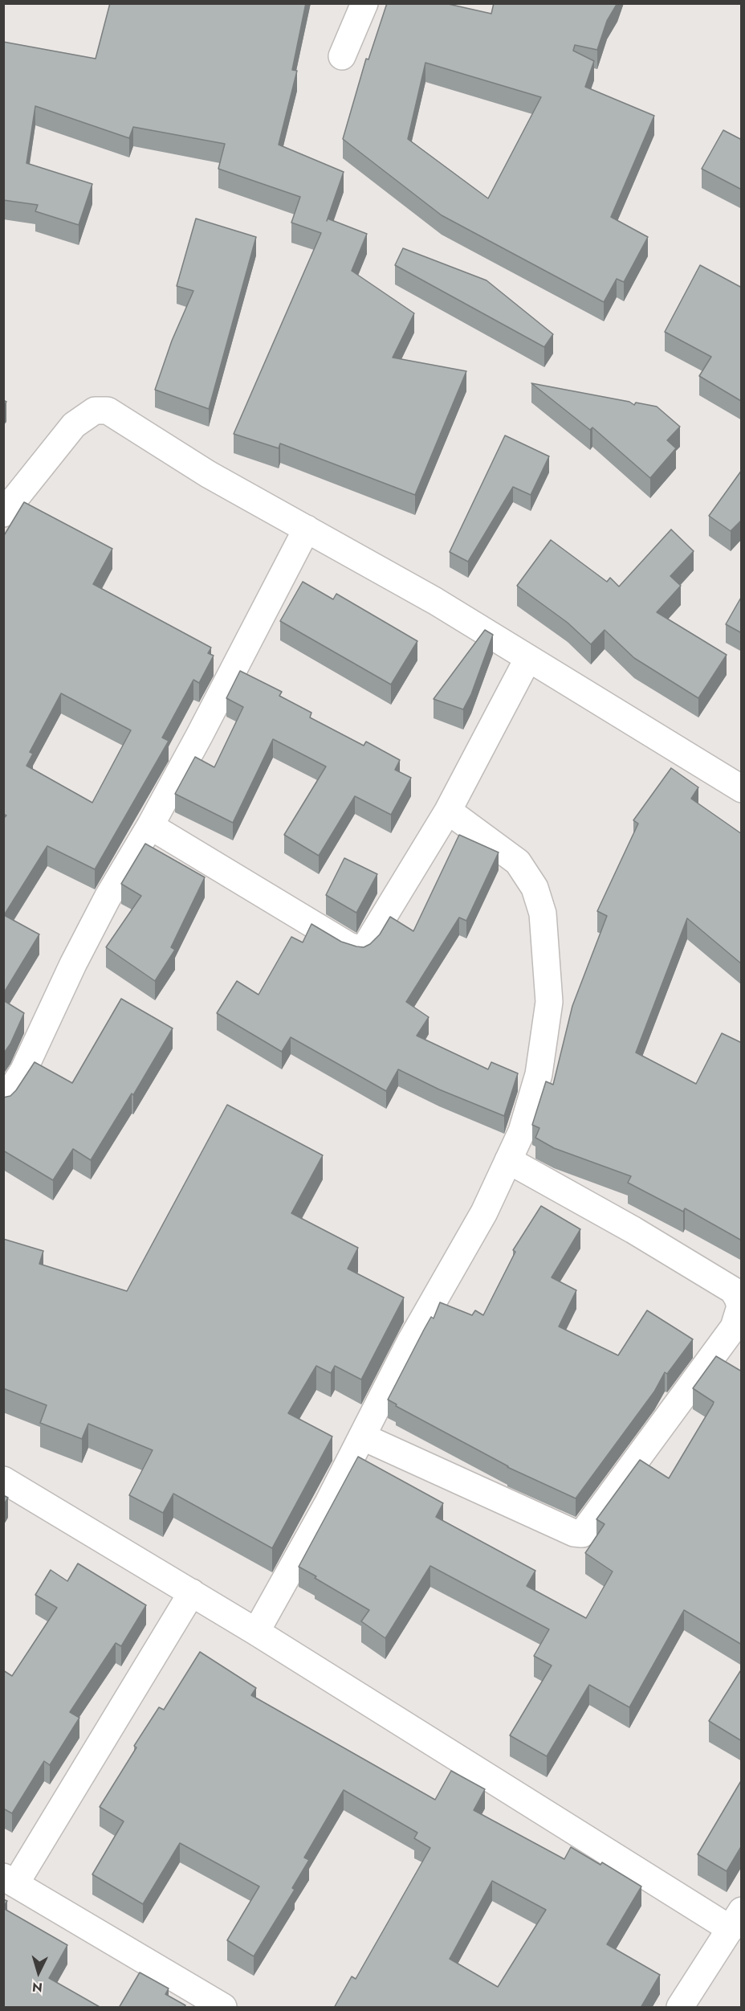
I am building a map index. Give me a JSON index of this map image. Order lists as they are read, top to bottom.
{
  "north": "bottom"
}
